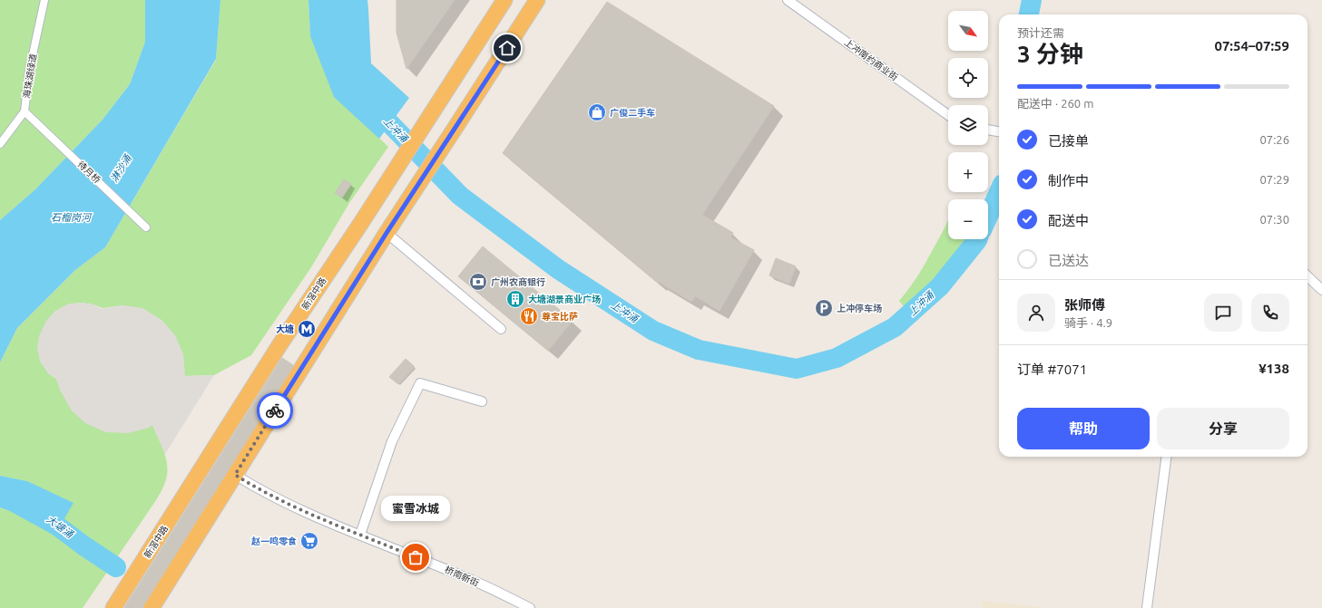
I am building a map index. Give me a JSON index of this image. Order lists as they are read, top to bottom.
{
  "streets": {
    "highway": ["新滘中路"],
    "street": [
      "上冲南约商业街",
      "海珠湖绿道",
      "待月桥",
      "桥南新街"
    ]
  },
  "crossings": [
    ["海珠湖绿道", "待月桥"]
  ],
  "water": [
    "上冲涌",
    "淋沙涌",
    "石榴岗河",
    "大塘涌"
  ],
  "places": {
    "shop": ["广俊二手车"],
    "bank": ["广州农商银行"],
    "building": ["大塘湖景商业广场"],
    "parking": ["上冲停车场"],
    "restaurant": ["尊宝比萨"],
    "metro station": ["大塘"],
    "supermarket": ["赵一鸣零食"],
    "other": ["蜜雪冰城"]
  },
  "north": "bottom right",
  "page": {
    "map_buttons": ["+", "−"],
    "heading": ["3 分钟", "预计还需", "07:54–07:59"],
    "panel": [
      "张师傅",
      "骑手 · 4.9",
      "订单 #7071",
      "¥138"
    ],
    "bar": "配送中 · 260 m",
    "list": [
      ["已接单", "07:26"],
      ["制作中", "07:29"],
      ["配送中", "07:30"],
      "已送达"
    ],
    "buttons": ["帮助", "分享"],
    "bubble": "蜜雪冰城"
  }
}
